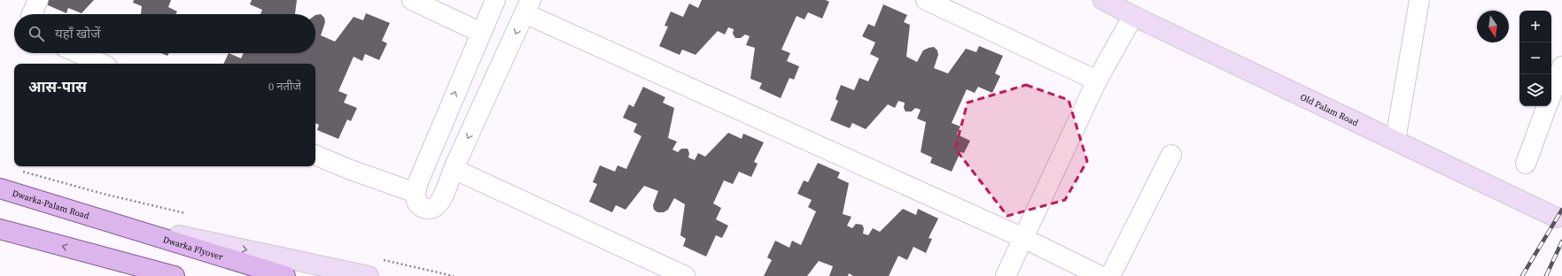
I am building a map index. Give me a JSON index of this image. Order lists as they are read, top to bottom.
{
  "streets": {
    "main road": ["Dwarka-Palam Road", "Dwarka Flyover"],
    "street": ["Old Palam Road"]
  },
  "crossings": [
    ["Dwarka-Palam Road", "Dwarka Flyover"]
  ],
  "north": "bottom",
  "page": {
    "map_buttons": ["+", "−"],
    "search": "यहाँ खोजें",
    "heading": ["आस-पास", "0 नतीजे"]
  }
}
